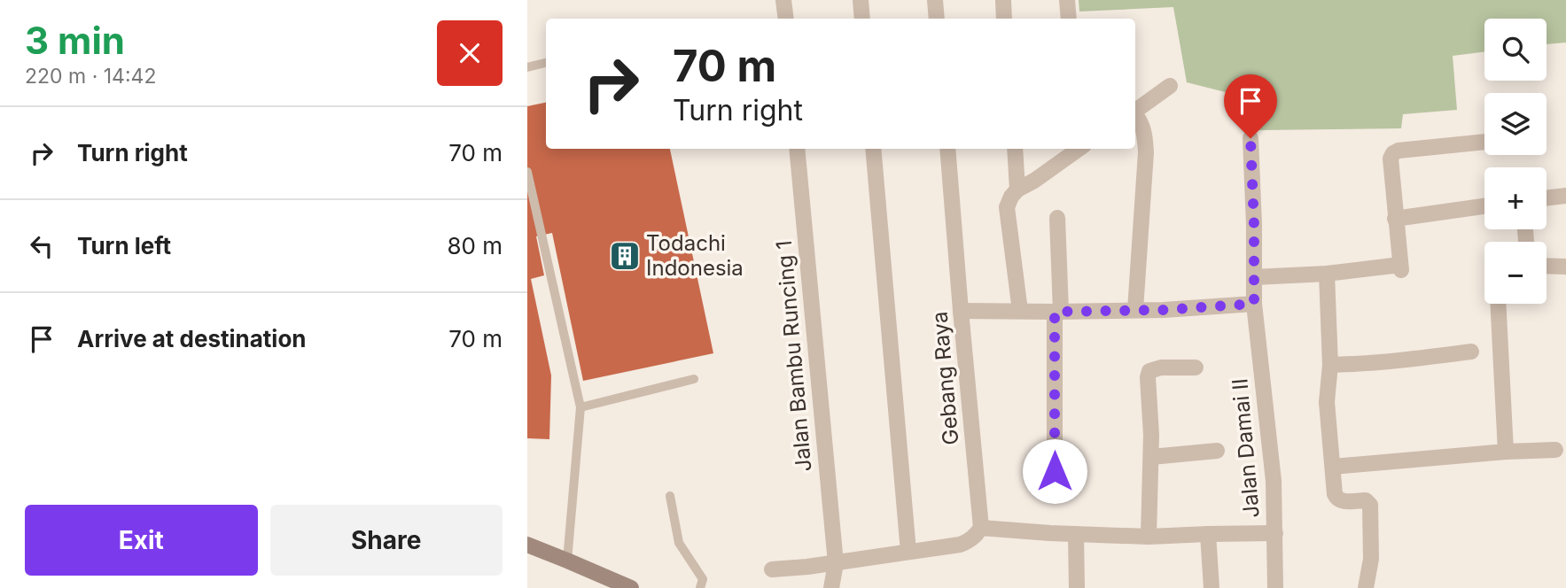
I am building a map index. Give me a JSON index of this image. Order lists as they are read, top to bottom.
{
  "streets": {
    "street": ["Jalan Bambu Runcing 1", "Gebang Raya", "Jalan Damai II"]
  },
  "places": {
    "building": ["Todachi Indonesia"]
  },
  "page": {
    "heading": ["3 min", "220 m · 14:42"],
    "map_buttons": ["+", "−"],
    "turn": ["70 m", "Turn right"],
    "list": [
      {
        "name": "Turn right",
        "value": "70 m"
      },
      {
        "name": "Turn left",
        "value": "80 m"
      },
      {
        "name": "Arrive at destination",
        "value": "70 m"
      }
    ],
    "buttons": ["Exit", "Share"]
  }
}
